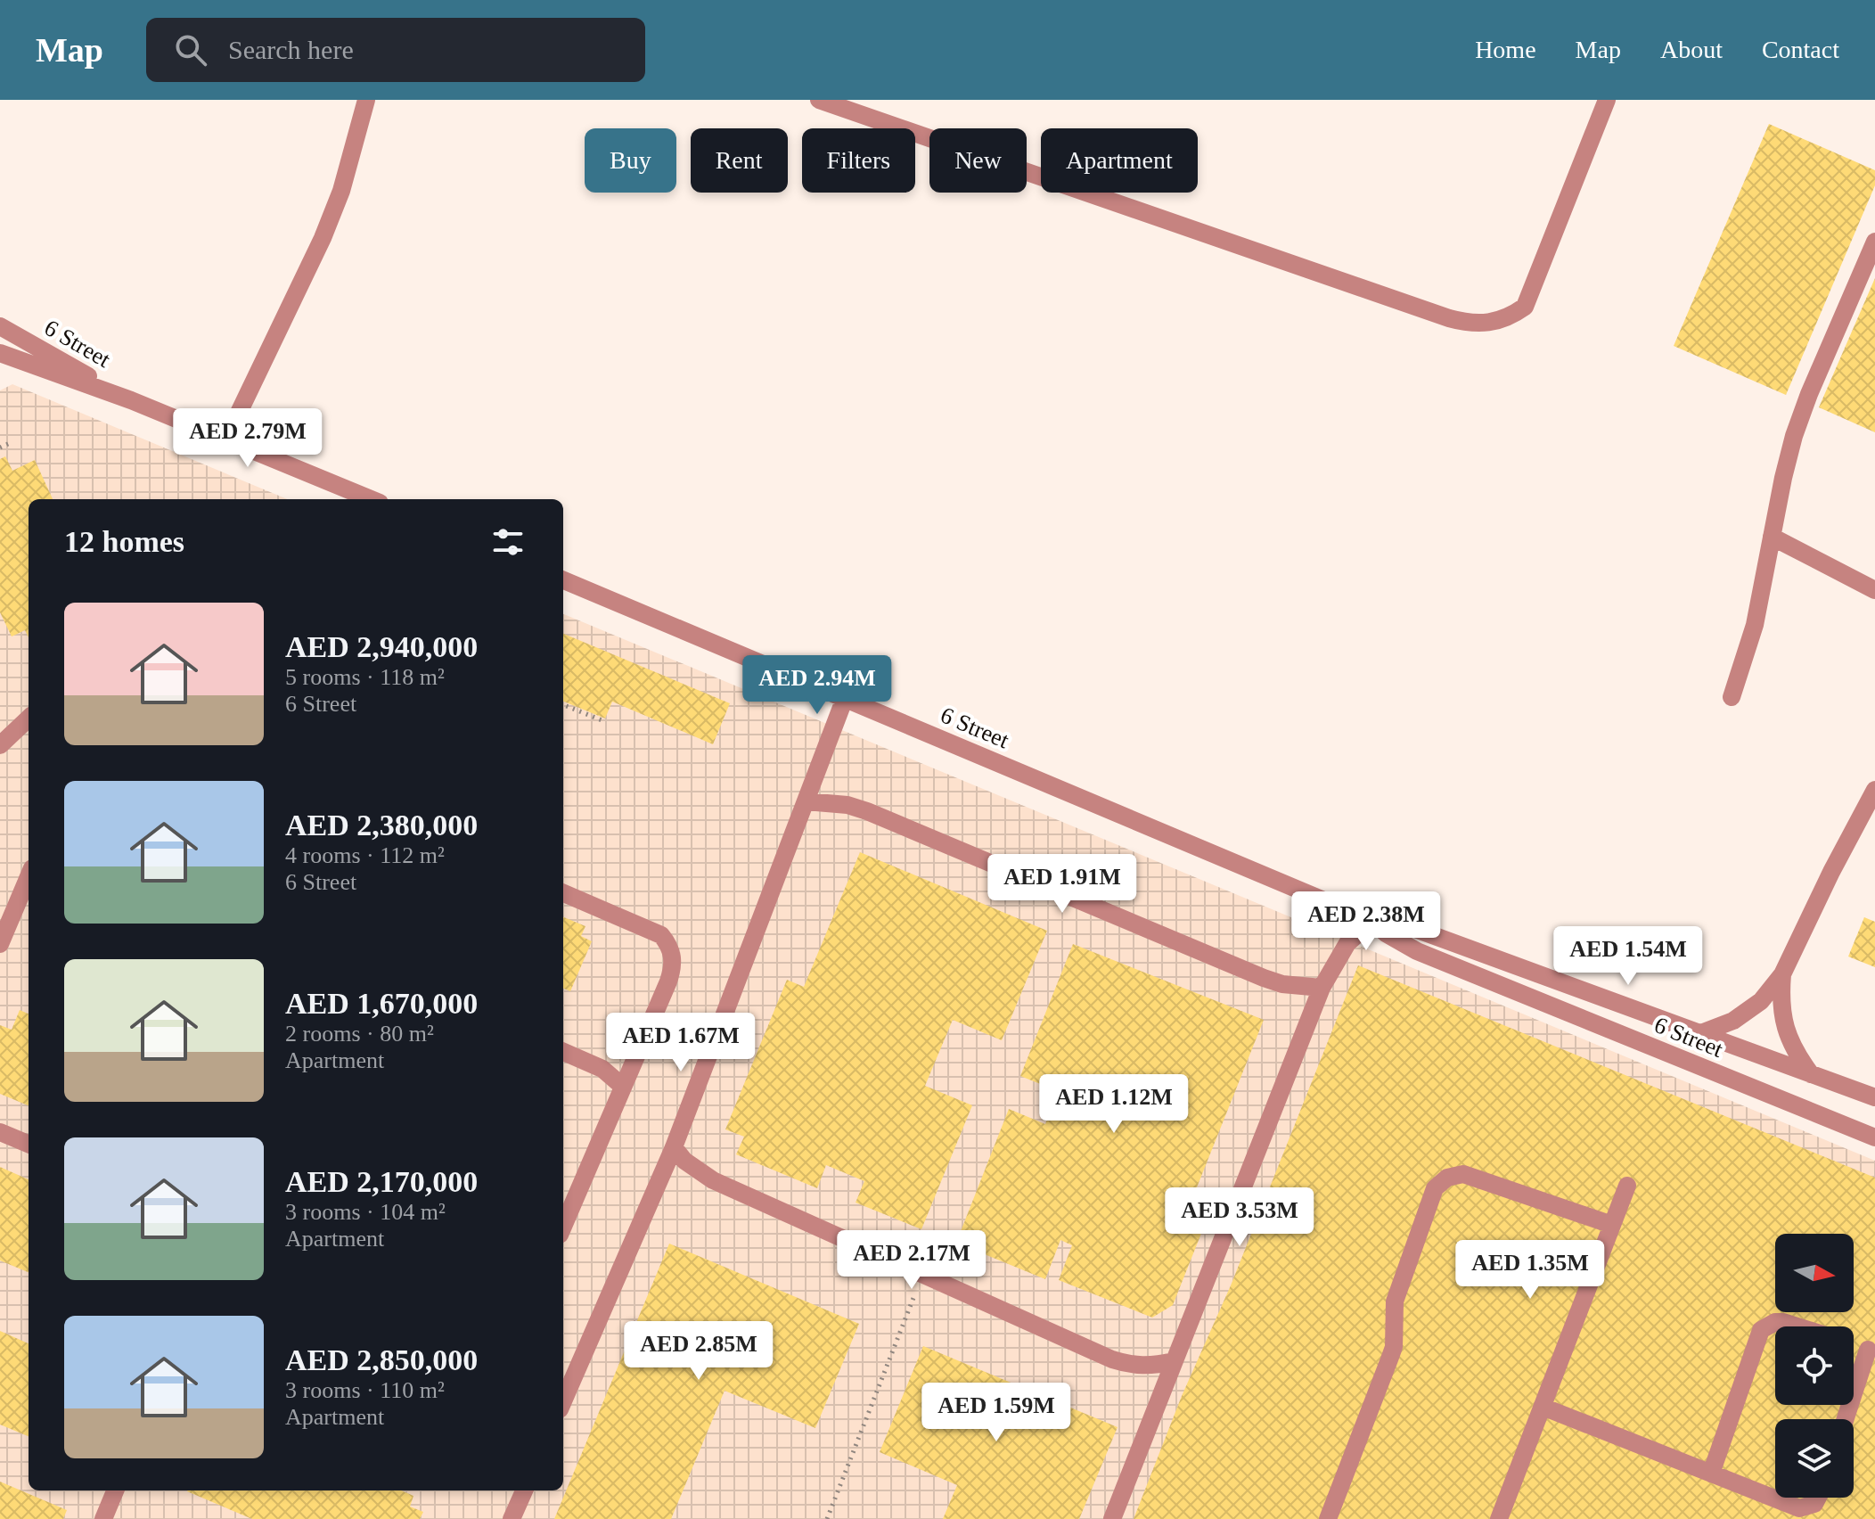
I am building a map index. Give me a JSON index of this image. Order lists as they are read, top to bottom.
{
  "streets": {
    "street": ["6 Street"]
  },
  "north": "right",
  "page": {
    "header": "Map",
    "search": "Search here",
    "nav": [
      "Home",
      "Map",
      "About",
      "Contact"
    ],
    "chip": [
      "Buy",
      "Rent",
      "Filters",
      "New",
      "Apartment"
    ],
    "price": [
      "AED 2.79M",
      "AED 2.94M",
      "AED 1.91M",
      "AED 2.38M",
      "AED 1.54M",
      "AED 1.67M",
      "AED 1.12M",
      "AED 3.53M",
      "AED 2.17M",
      "AED 1.35M",
      "AED 2.85M",
      "AED 1.59M"
    ],
    "heading": "12 homes",
    "list": [
      {
        "name": "AED 2,940,000",
        "note": "5 rooms · 118 m² · 6 Street"
      },
      {
        "name": "AED 2,380,000",
        "note": "4 rooms · 112 m² · 6 Street"
      },
      {
        "name": "AED 1,670,000",
        "note": "2 rooms · 80 m² · Apartment"
      },
      {
        "name": "AED 2,170,000",
        "note": "3 rooms · 104 m² · Apartment"
      },
      {
        "name": "AED 2,850,000",
        "note": "3 rooms · 110 m² · Apartment"
      }
    ]
  }
}
